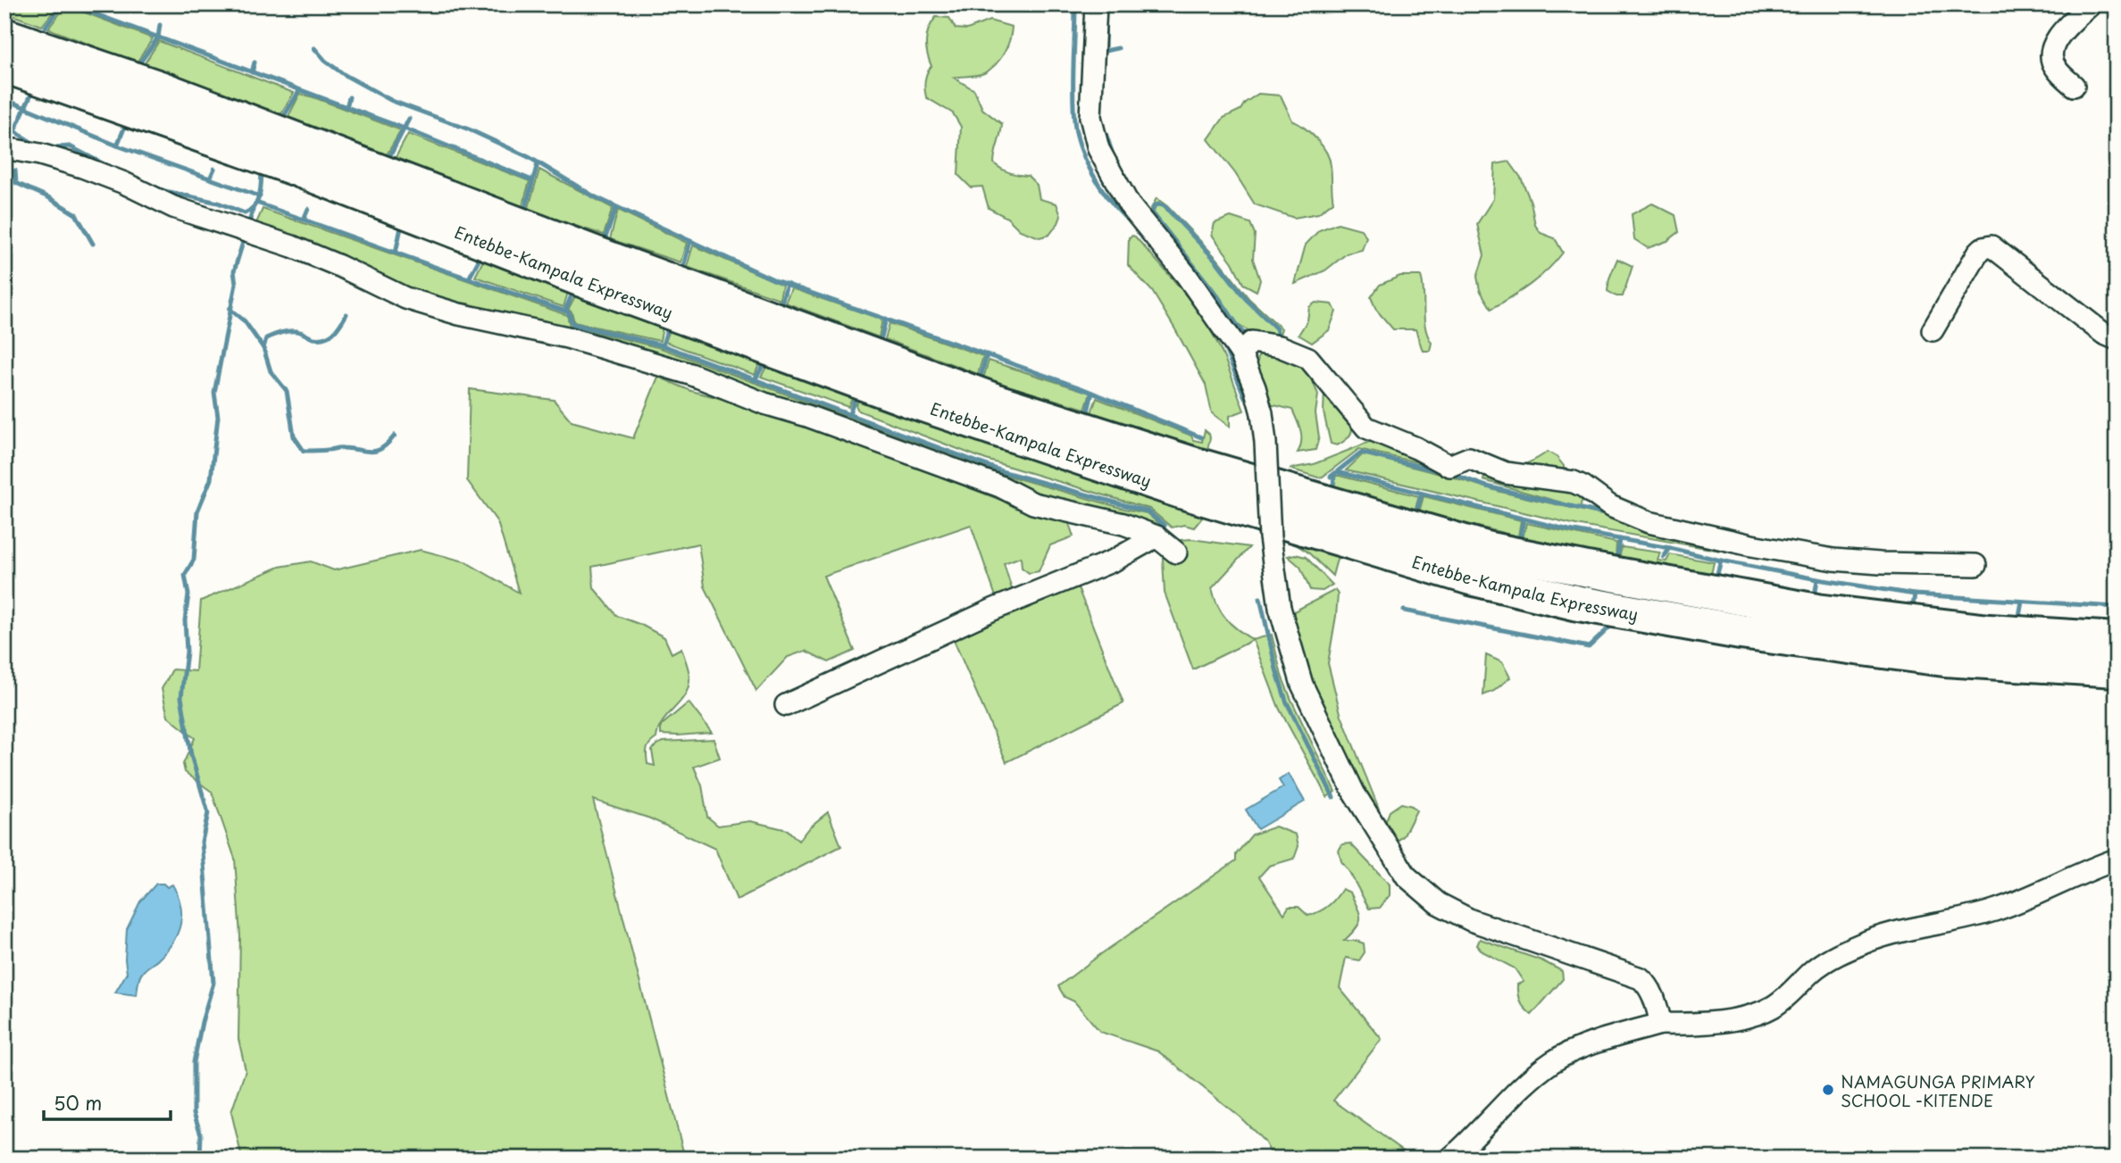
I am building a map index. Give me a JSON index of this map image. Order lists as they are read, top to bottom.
{
  "streets": {
    "highway": ["Entebbe-Kampala Expressway"]
  },
  "places": ["NAMAGUNGA PRIMARY SCHOOL -KITENDE"],
  "scale_bar": "50 m"
}
